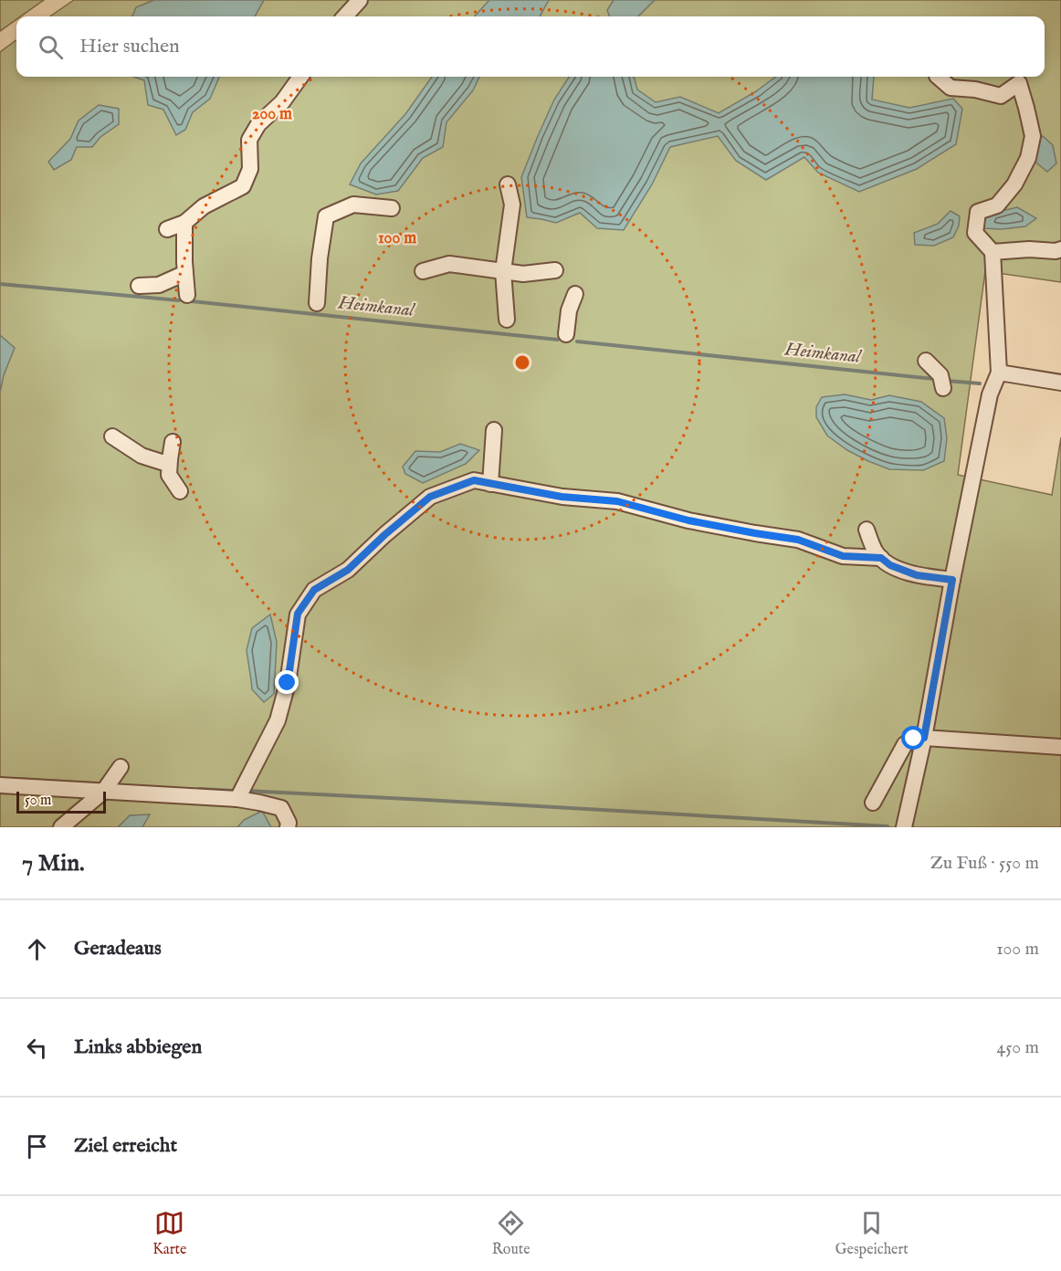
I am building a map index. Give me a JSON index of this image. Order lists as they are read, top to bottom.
{
  "water": ["Heimkanal"],
  "scale_bar": "50 m",
  "page": {
    "search": "Hier suchen",
    "scale": "50 m",
    "heading": ["7 Min.", "Zu Fuß · 550 m"],
    "list": [
      ["Geradeaus", "100 m"],
      ["Links abbiegen", "450 m"],
      "Ziel erreicht"
    ],
    "nav": ["Karte", "Route", "Gespeichert"]
  },
  "rings": ["200 m", "100 m"]
}
